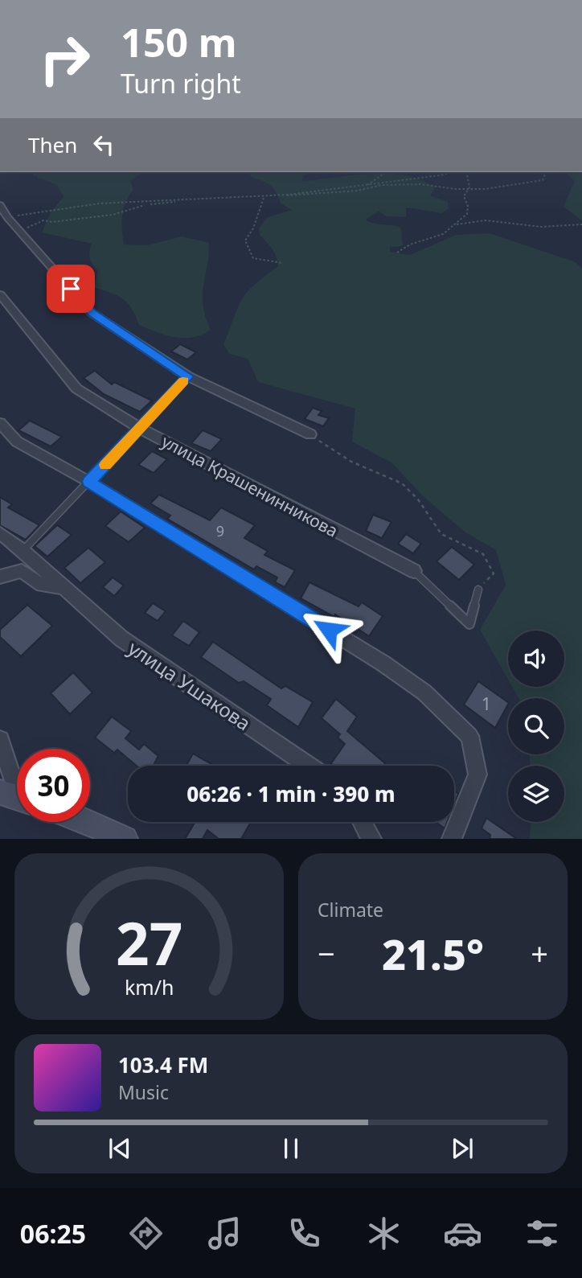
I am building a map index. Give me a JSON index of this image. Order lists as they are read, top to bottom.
{
  "streets": {
    "street": ["улица Крашенинникова", "улица Ушакова"]
  },
  "house_numbers": ["9", "1"],
  "page": {
    "turn": ["150 m", "Turn right"],
    "then": "Then",
    "limit": "30",
    "trip": "06:26 · 1 min · 390 m",
    "tile": "Climate",
    "heat": ["−", "21.5°", "+"],
    "song": ["103.4 FM", "Music"],
    "tabs": "06:25",
    "gauge": ["27", "km/h"]
  }
}
